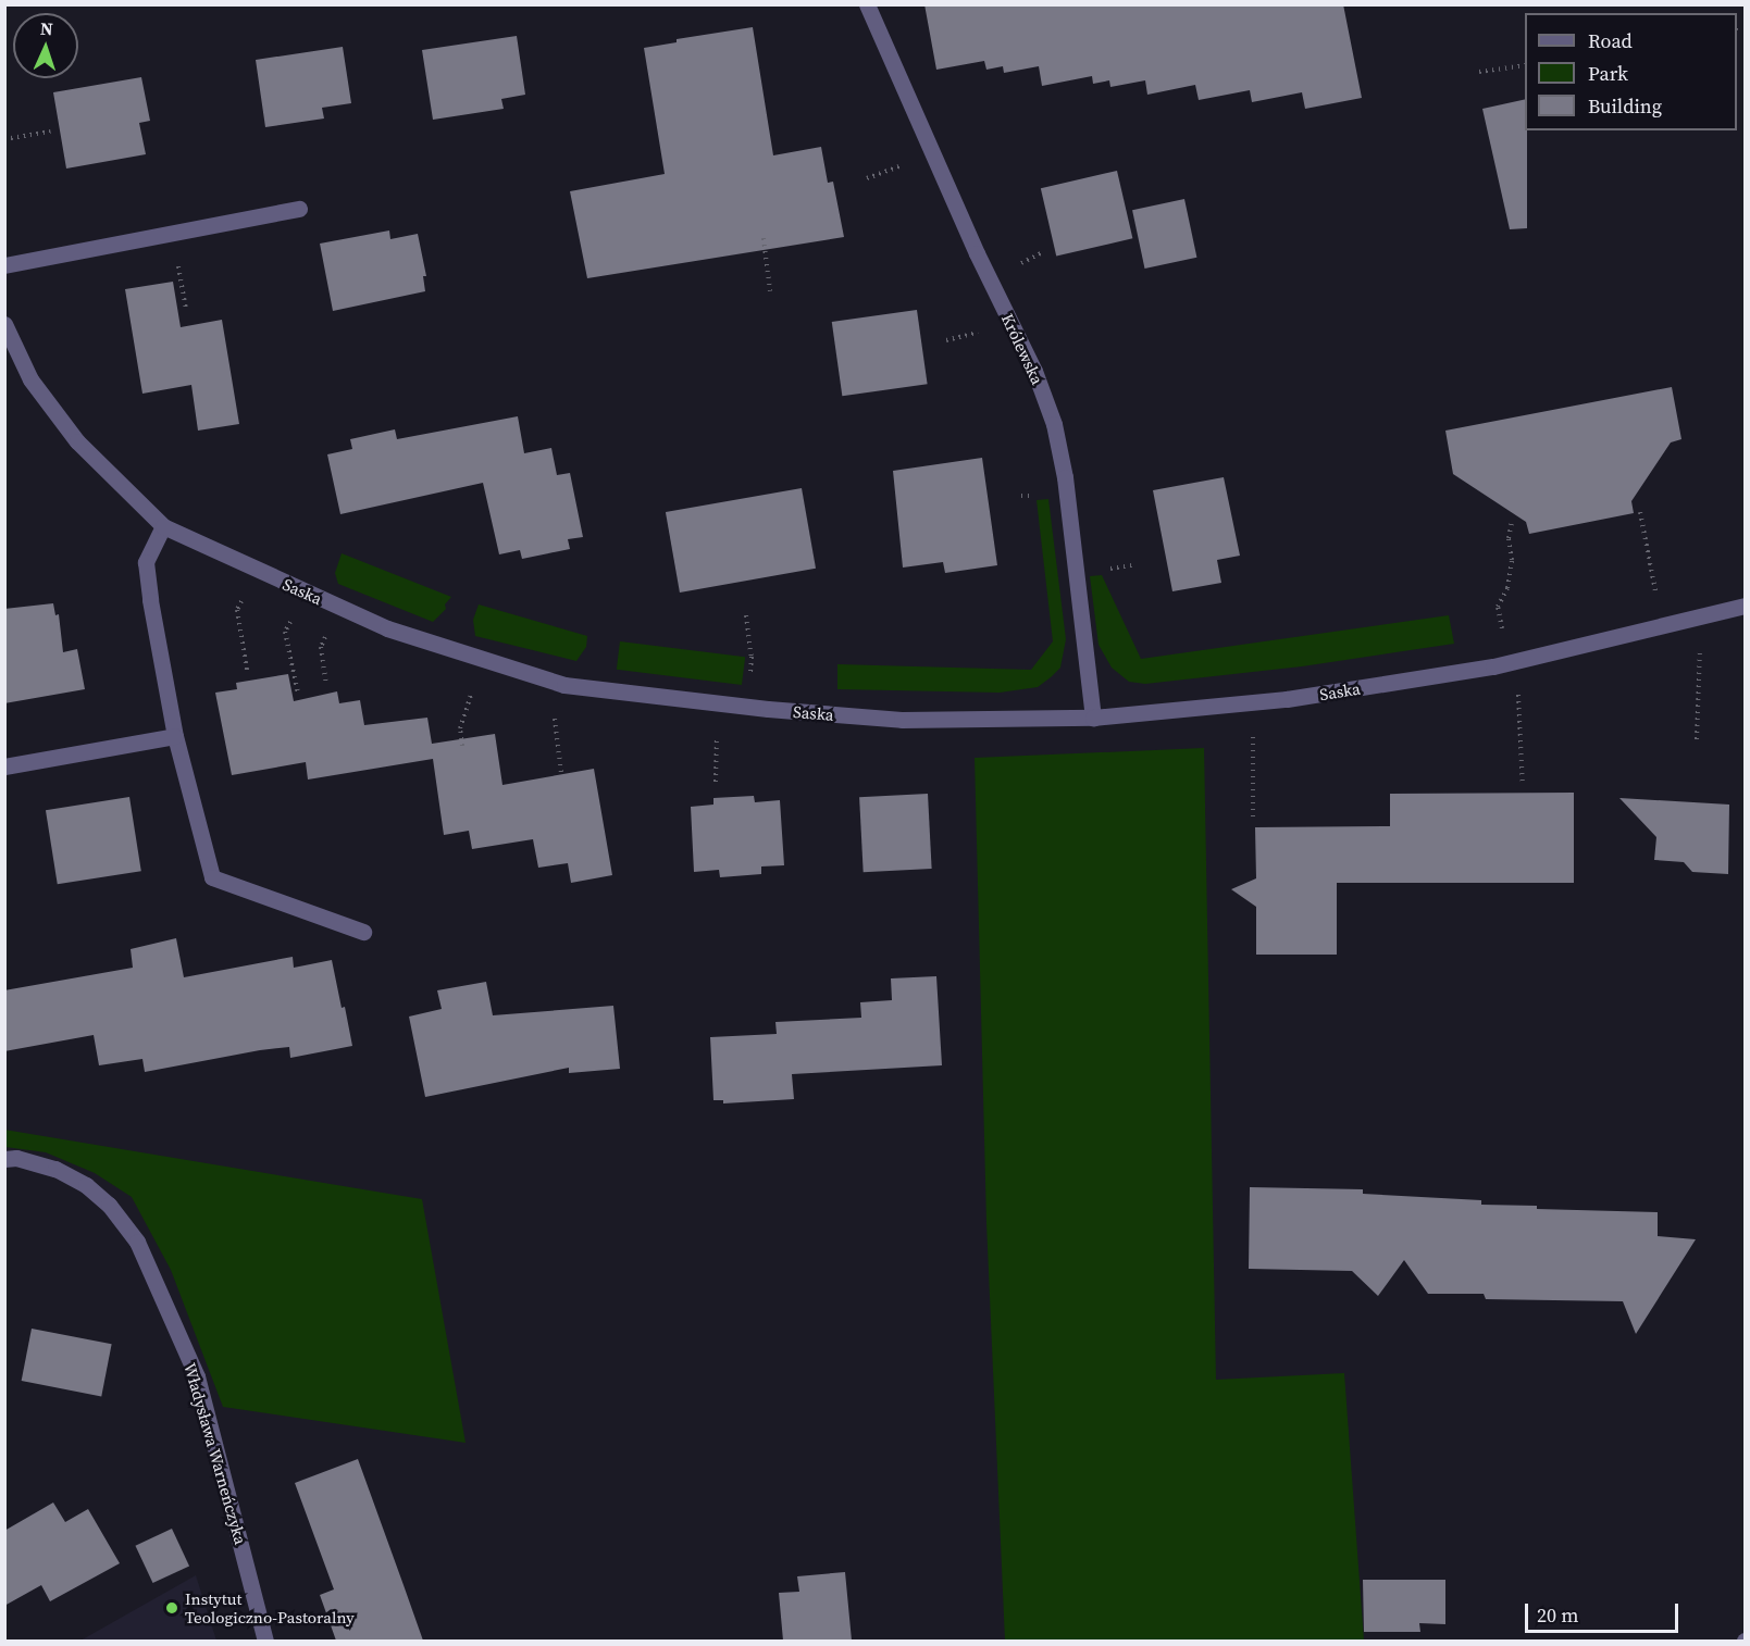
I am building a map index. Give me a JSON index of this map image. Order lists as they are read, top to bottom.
{
  "streets": {
    "street": ["Królewska", "Saska", "Władysława Warneńczyka"]
  },
  "crossings": [
    ["Królewska", "Saska"]
  ],
  "places": ["Instytut Teologiczno-Pastoralny"],
  "legend": ["Road", "Park", "Building"],
  "scale_bar": "20 m",
  "north": "top"
}
